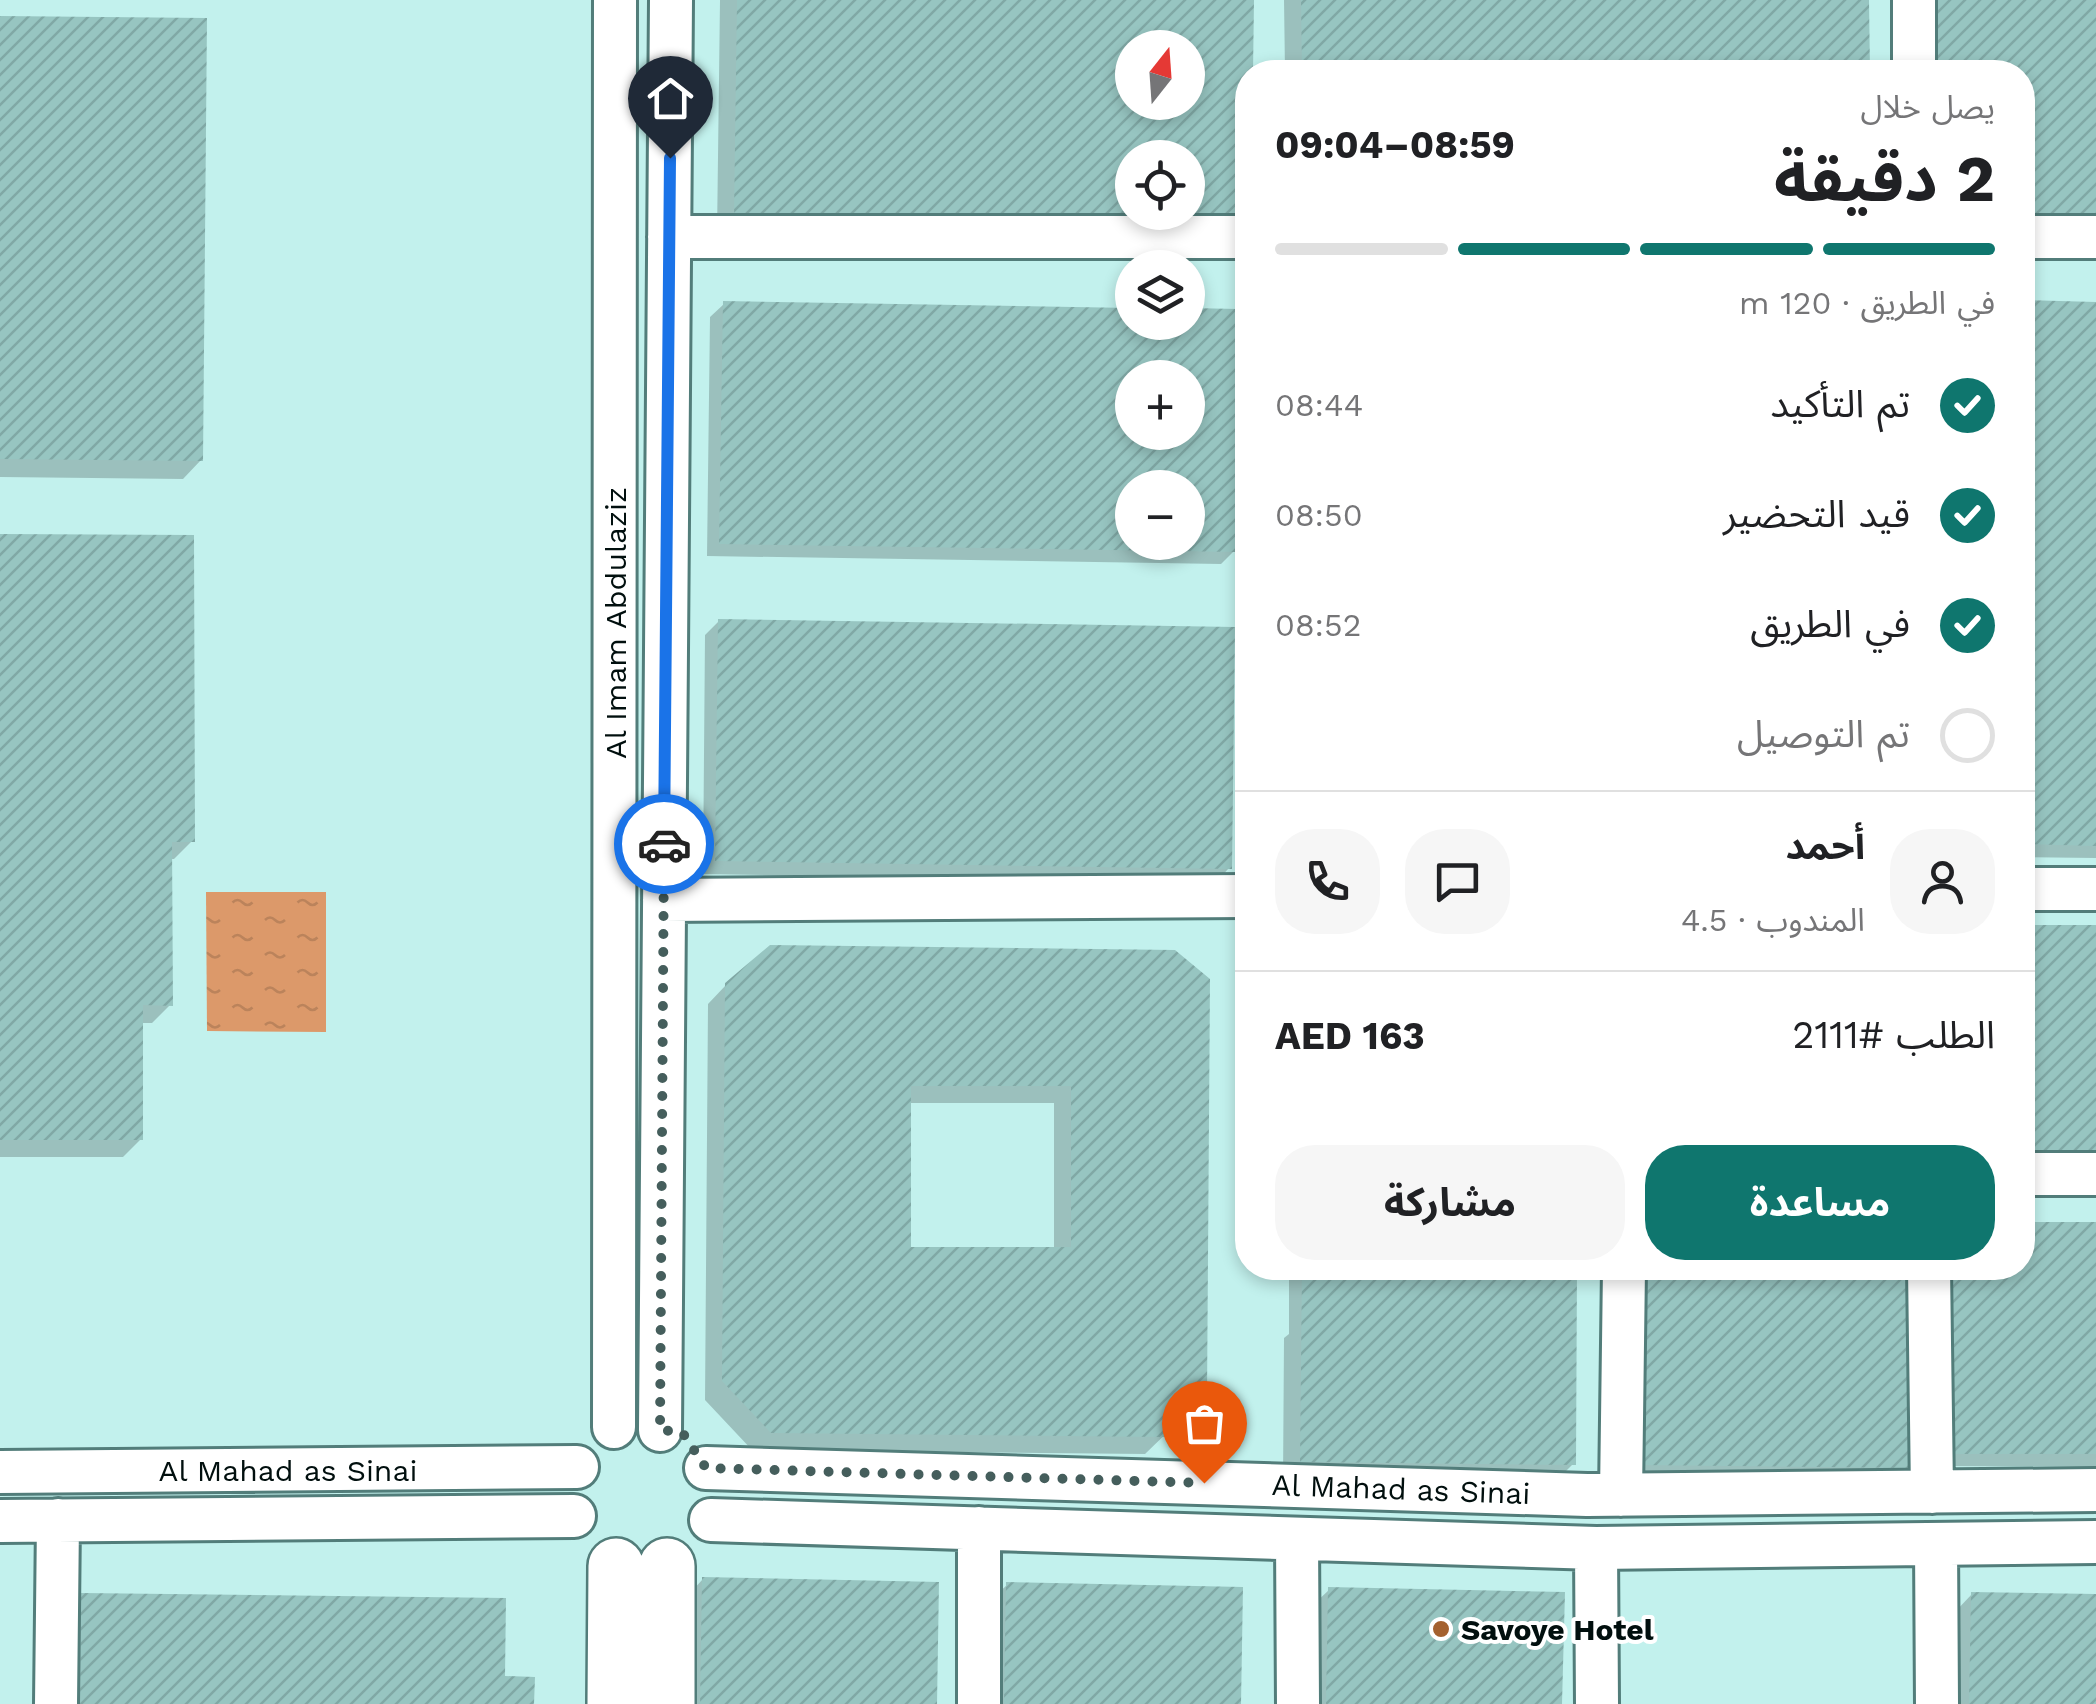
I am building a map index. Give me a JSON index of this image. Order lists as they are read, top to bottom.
{
  "streets": {
    "street": ["Al Imam Abdulaziz", "Al Mahad as Sinai"]
  },
  "crossings": [
    ["Al Imam Abdulaziz", "Al Mahad as Sinai"]
  ],
  "places": ["Savoye Hotel"],
  "north": "top",
  "page": {
    "map_buttons": ["+", "−"],
    "heading": ["2 دقيقة", "يصل خلال", "08:59–09:04"],
    "panel": [
      "أحمد",
      "المندوب · 4.5",
      "الطلب #2111",
      "AED 163"
    ],
    "bar": "في الطريق · 120 m",
    "list": [
      ["تم التأكيد", "08:44"],
      ["قيد التحضير", "08:50"],
      ["في الطريق", "08:52"],
      "تم التوصيل"
    ],
    "buttons": ["مساعدة", "مشاركة"]
  }
}
